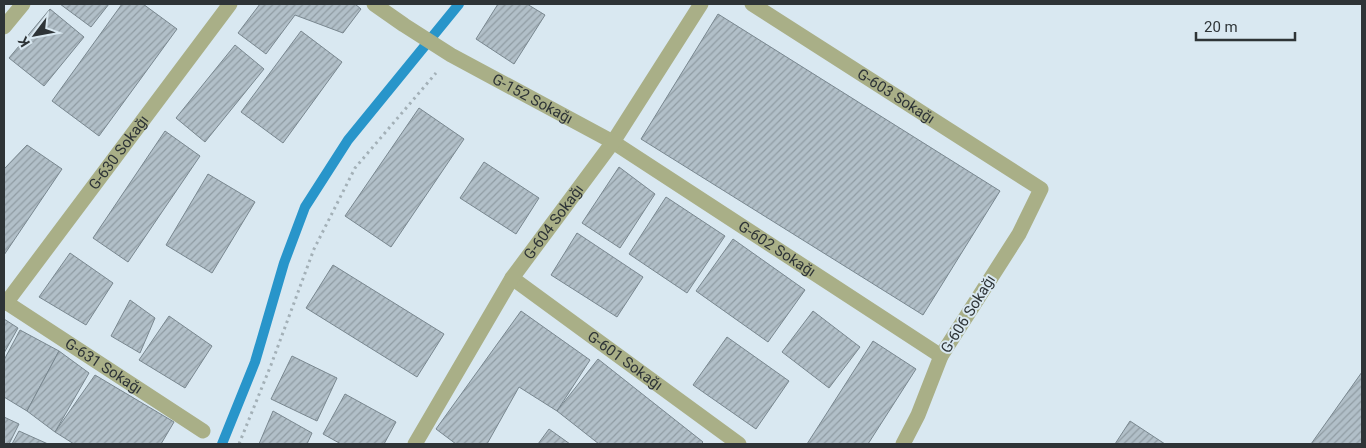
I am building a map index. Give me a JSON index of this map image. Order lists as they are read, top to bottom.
{
  "streets": {
    "street": [
      "G-603 Sokağı",
      "G-152 Sokağı",
      "G-630 Sokağı",
      "G-604 Sokağı",
      "G-602 Sokağı",
      "G-606 Sokağı",
      "G-601 Sokağı",
      "G-631 Sokağı"
    ]
  },
  "crossings": [
    ["G-603 Sokağı", "G-606 Sokağı"],
    ["G-152 Sokağı", "G-604 Sokağı"],
    ["G-152 Sokağı", "G-602 Sokağı"],
    ["G-630 Sokağı", "G-631 Sokağı"],
    ["G-604 Sokağı", "G-602 Sokağı"],
    ["G-604 Sokağı", "G-601 Sokağı"],
    ["G-602 Sokağı", "G-606 Sokağı"]
  ],
  "scale_bar": "20 m",
  "north": "bottom left"
}
